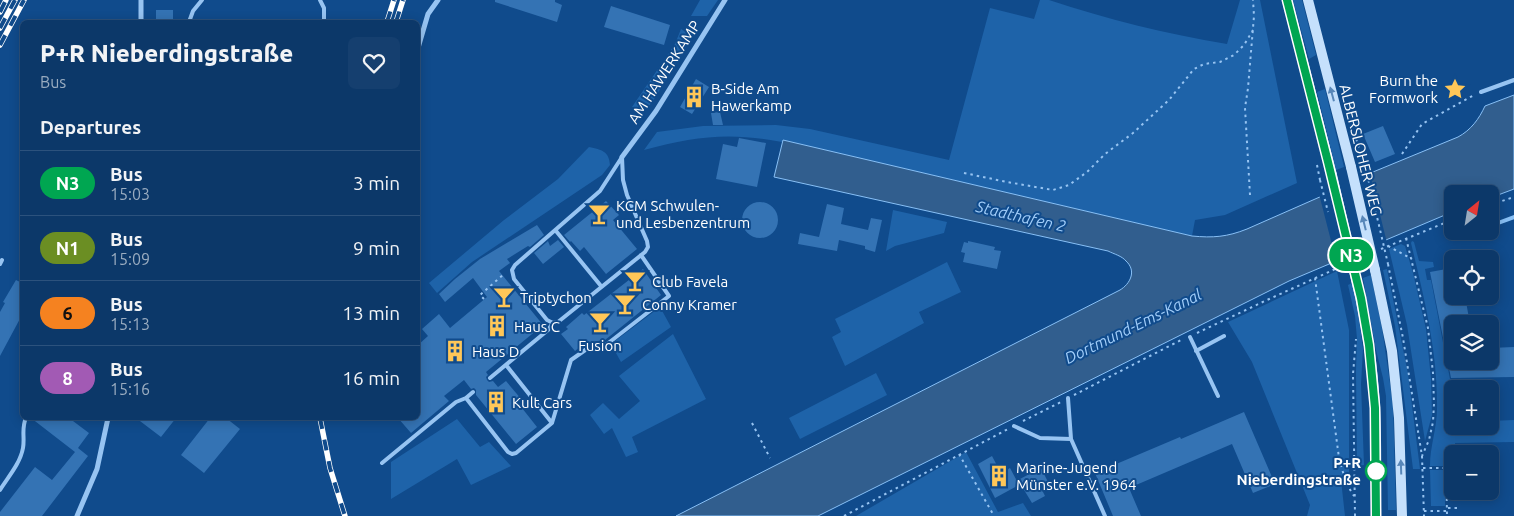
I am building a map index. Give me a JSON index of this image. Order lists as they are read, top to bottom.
{
  "streets": {
    "main road": ["ALBERSLOHER WEG"],
    "street": ["AM HAWERKAMP"]
  },
  "water": ["Stadthafen 2", "Dortmund-Ems-Kanal"],
  "places": {
    "place": ["Burn the Formwork"],
    "building": [
      "B-Side Am Hawerkamp",
      "Haus C",
      "Haus D",
      "Kult Cars",
      "Marine-Jugend Münster e.V. 1964"
    ],
    "bar": [
      "KCM Schwulen- und Lesbenzentrum",
      "Club Favela",
      "Triptychon",
      "Conny Kramer",
      "Fusion"
    ],
    "other": ["P+R Nieberdingstraße"]
  },
  "lines": ["bus line N3"],
  "north": "top right",
  "page": {
    "on_map": "N3",
    "heading": [
      ["P+R Nieberdingstraße", "Bus"],
      "Departures"
    ],
    "list": [
      {
        "mark": "N3",
        "name": "Bus",
        "note": "15:03",
        "value": "3 min"
      },
      {
        "mark": "N1",
        "name": "Bus",
        "note": "15:09",
        "value": "9 min"
      },
      {
        "mark": "6",
        "name": "Bus",
        "note": "15:13",
        "value": "13 min"
      },
      {
        "mark": "8",
        "name": "Bus",
        "note": "15:16",
        "value": "16 min"
      }
    ],
    "map_buttons": ["+", "−"]
  }
}
